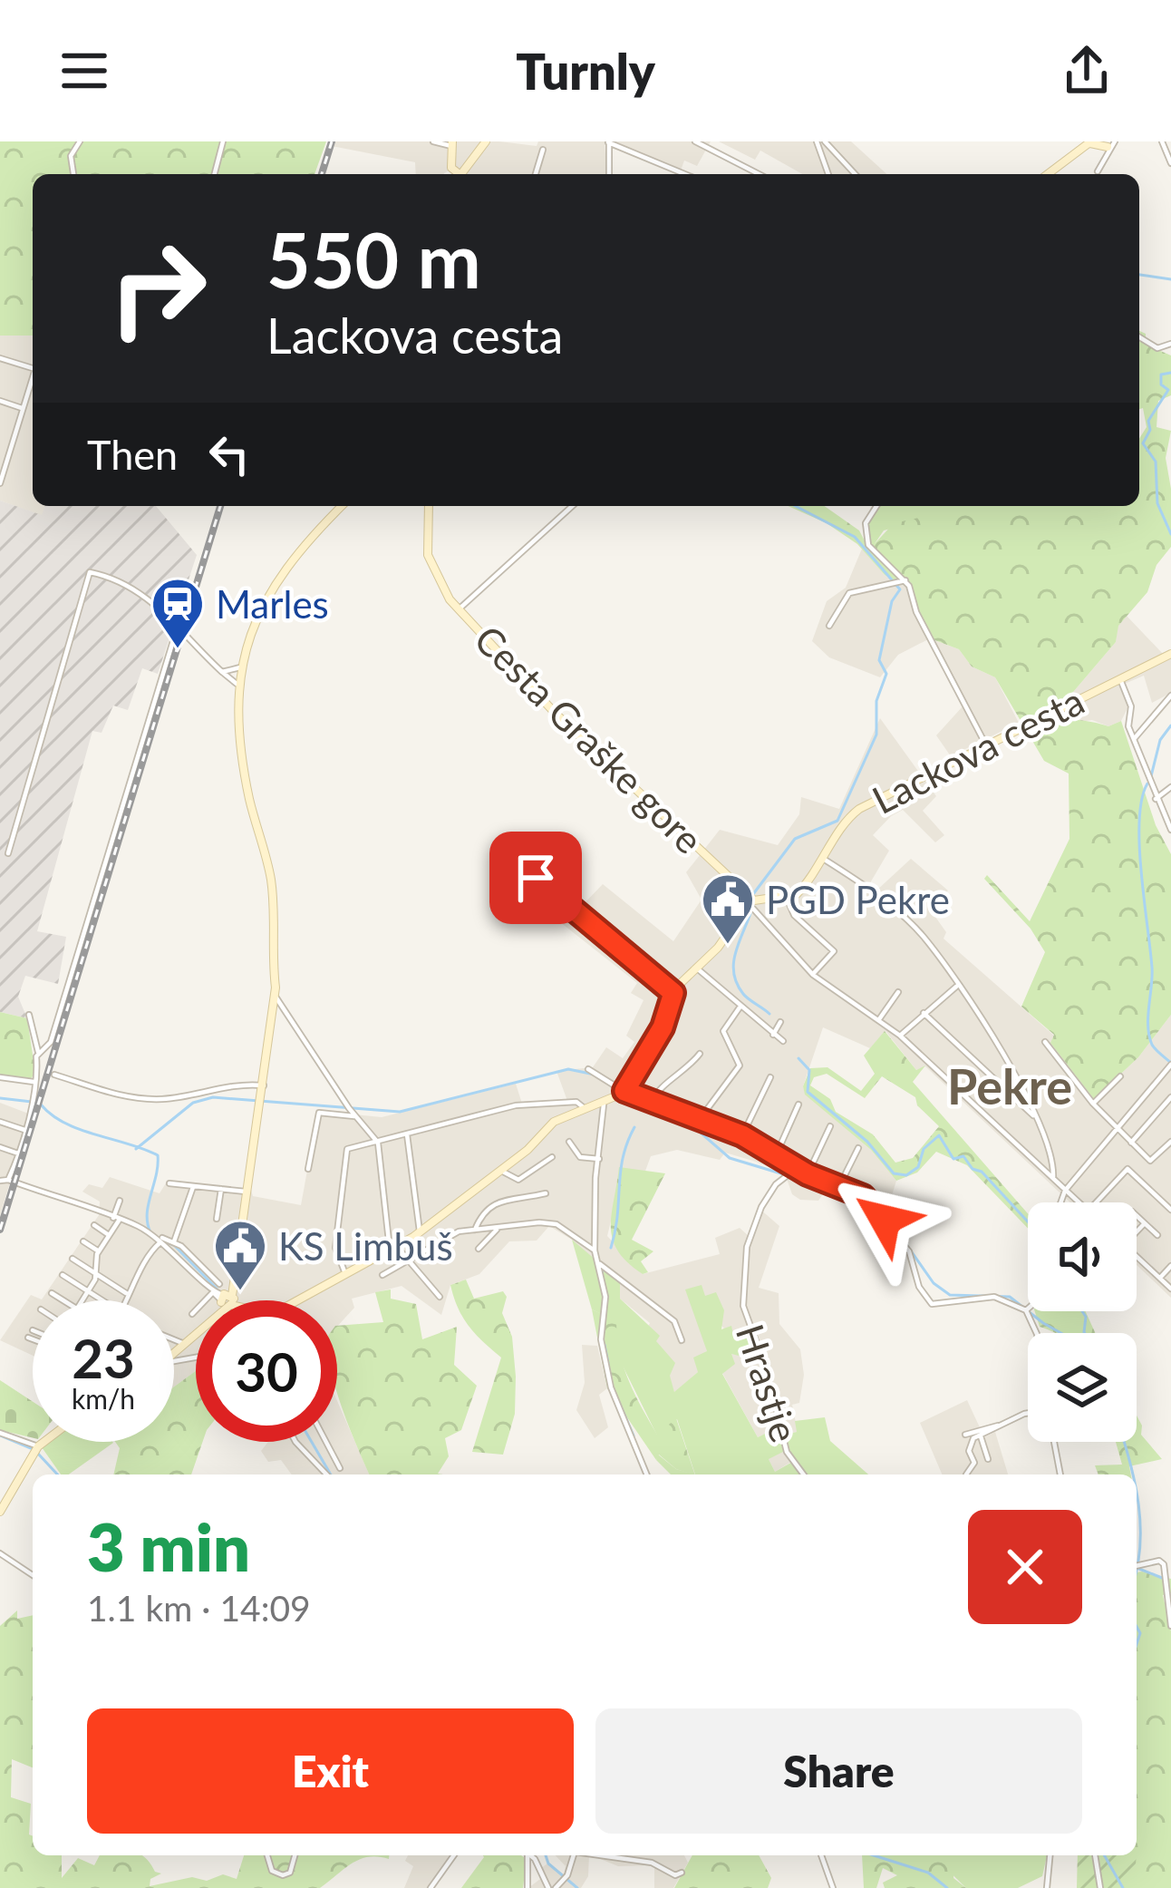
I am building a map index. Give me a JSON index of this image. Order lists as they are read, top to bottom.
{
  "streets": {
    "street": ["Cesta Graške gore", "Lackova cesta", "Hrastje"]
  },
  "districts": ["Pekre"],
  "places": {
    "station": ["Marles"],
    "public building": ["PGD Pekre", "KS Limbuš"]
  },
  "page": {
    "header": "Turnly",
    "turn": ["550 m", "Lackova cesta"],
    "then": "Then",
    "speed": "23 km/h",
    "limit": "30",
    "heading": ["3 min", "1.1 km · 14:09"],
    "buttons": ["Exit", "Share"]
  }
}
